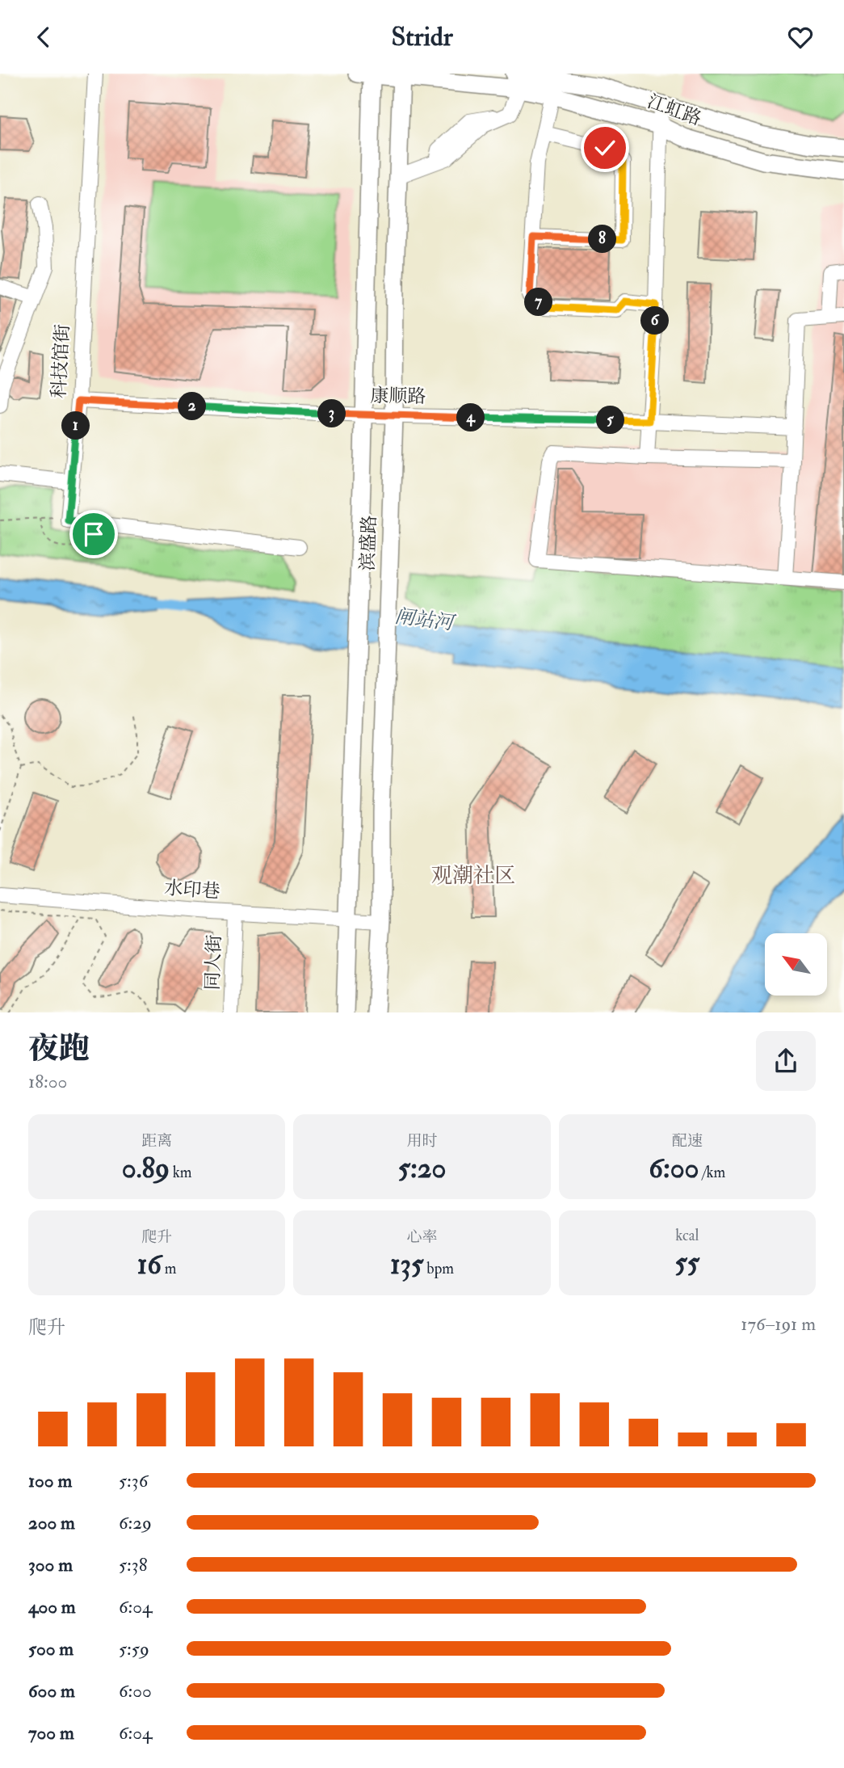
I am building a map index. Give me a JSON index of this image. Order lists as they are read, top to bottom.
{
  "streets": {
    "main road": ["江虹路", "滨盛路"],
    "street": [
      "科技馆街",
      "康顺路",
      "水印巷",
      "同人街"
    ]
  },
  "crossings": [
    ["江虹路", "滨盛路"],
    ["科技馆街", "康顺路"],
    ["康顺路", "滨盛路"],
    ["滨盛路", "水印巷"],
    ["水印巷", "同人街"]
  ],
  "districts": ["观潮社区"],
  "water": ["闸站河"],
  "north": "top left",
  "page": {
    "header": "Stridr",
    "pins": [
      "8",
      "7",
      "6",
      "2",
      "3",
      "4",
      "5",
      "1"
    ],
    "heading": ["夜跑", "18:00"],
    "stats": [
      ["距离", "0.89 km"],
      ["用时", "5:20"],
      ["配速", "6:00 /km"],
      ["爬升", "16 m"],
      ["心率", "135 bpm"],
      ["kcal", "55"]
    ],
    "chart": ["爬升", "176–191 m"],
    "list": [
      {
        "name": "100 m",
        "note": "5:36"
      },
      {
        "name": "200 m",
        "note": "6:29"
      },
      {
        "name": "300 m",
        "note": "5:38"
      },
      {
        "name": "400 m",
        "note": "6:04"
      },
      {
        "name": "500 m",
        "note": "5:59"
      },
      {
        "name": "600 m",
        "note": "6:00"
      },
      {
        "name": "700 m",
        "note": "6:04"
      }
    ]
  }
}
